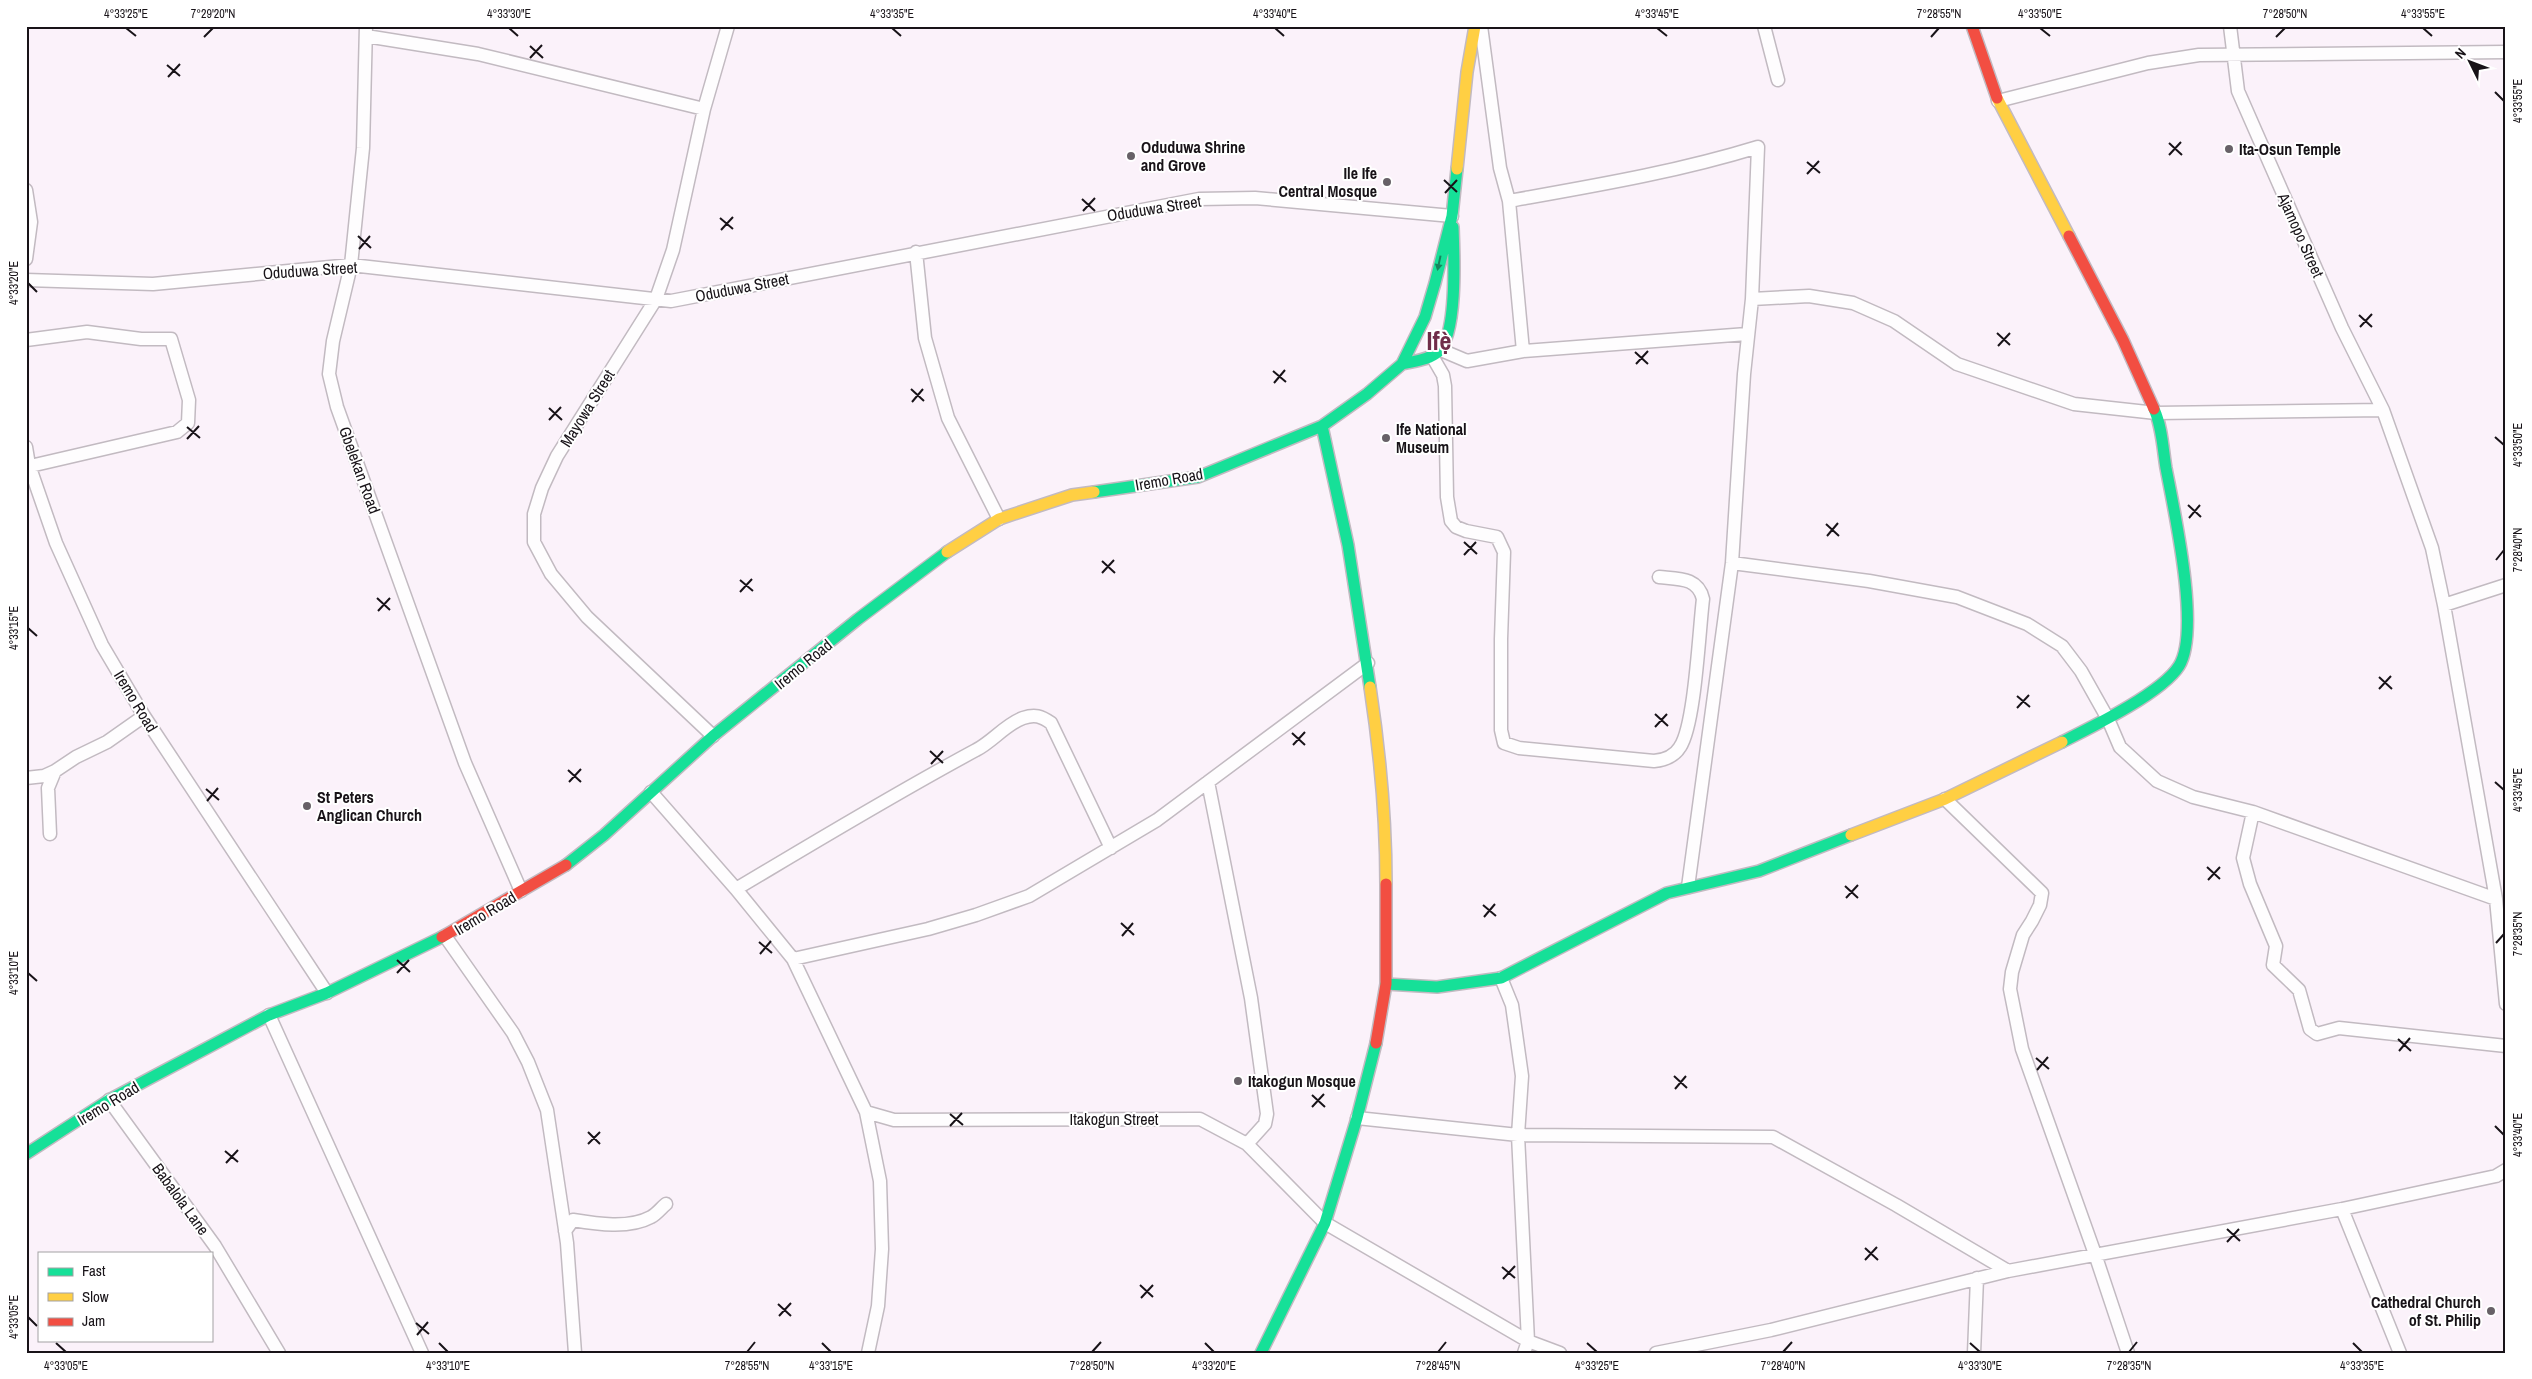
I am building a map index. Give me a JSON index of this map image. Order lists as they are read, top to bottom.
{
  "streets": {
    "street": [
      "Oduduwa Street",
      "Ajamopo Street",
      "Mayowa Street",
      "Gbelekan Road",
      "Iremo Road",
      "Itakogun Street",
      "Babalola Lane"
    ]
  },
  "crossings": [
    ["Oduduwa Street", "Mayowa Street"],
    ["Oduduwa Street", "Gbelekan Road"],
    ["Mayowa Street", "Iremo Road"],
    ["Gbelekan Road", "Iremo Road"],
    ["Iremo Road", "Babalola Lane"]
  ],
  "districts": ["Ifẹ̀"],
  "places": [
    "Ita-Osun Temple",
    "Oduduwa Shrine and Grove",
    "Ile Ife Central Mosque",
    "Ife National Museum",
    "St Peters Anglican Church",
    "Itakogun Mosque",
    "Cathedral Church of St. Philip"
  ],
  "legend": ["Fast", "Slow", "Jam"],
  "north": "top left",
  "coordinates": [
    "4°33'25\"E",
    "7°29'20\"N",
    "4°33'30\"E",
    "4°33'35\"E",
    "4°33'40\"E",
    "4°33'45\"E",
    "7°28'55\"N",
    "4°33'50\"E",
    "7°28'50\"N",
    "4°33'55\"E",
    "4°33'20\"E",
    "7°28'40\"N",
    "4°33'15\"E",
    "7°28'35\"N",
    "4°33'10\"E",
    "4°33'05\"E",
    "7°28'45\"N"
  ]
}
